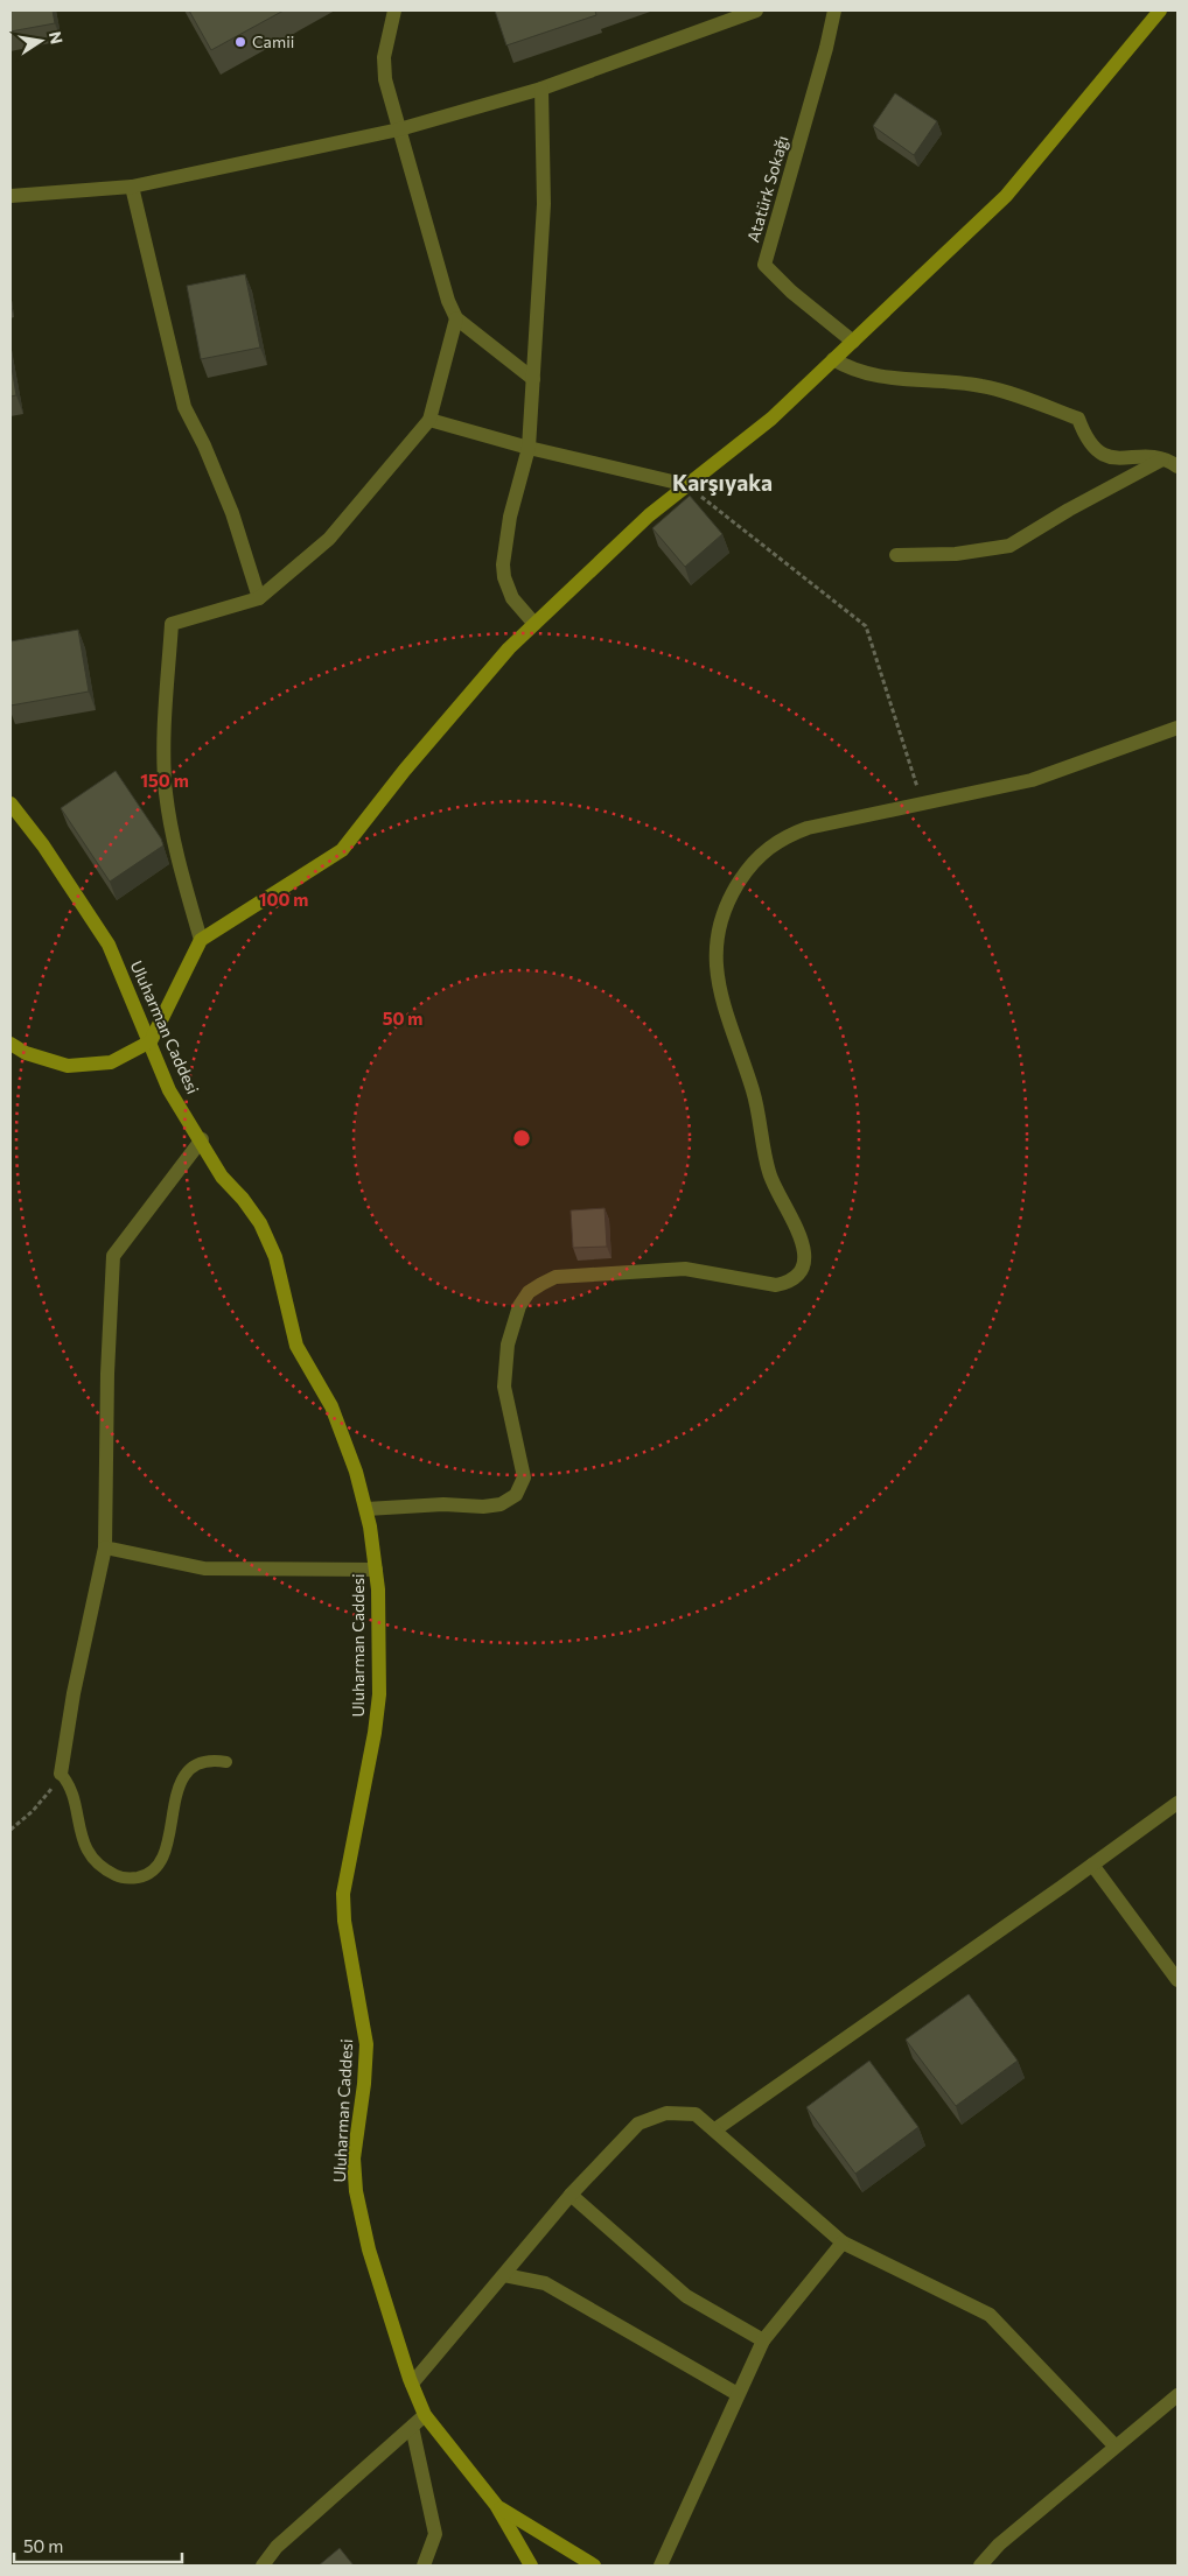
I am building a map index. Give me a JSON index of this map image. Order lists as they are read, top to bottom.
{
  "streets": {
    "main road": ["Uluharman Caddesi"],
    "street": ["Atatürk Sokağı"]
  },
  "districts": ["Karşıyaka"],
  "places": ["Camii"],
  "scale_bar": "50 m",
  "north": "right",
  "rings": ["150 m", "100 m", "50 m"]
}
